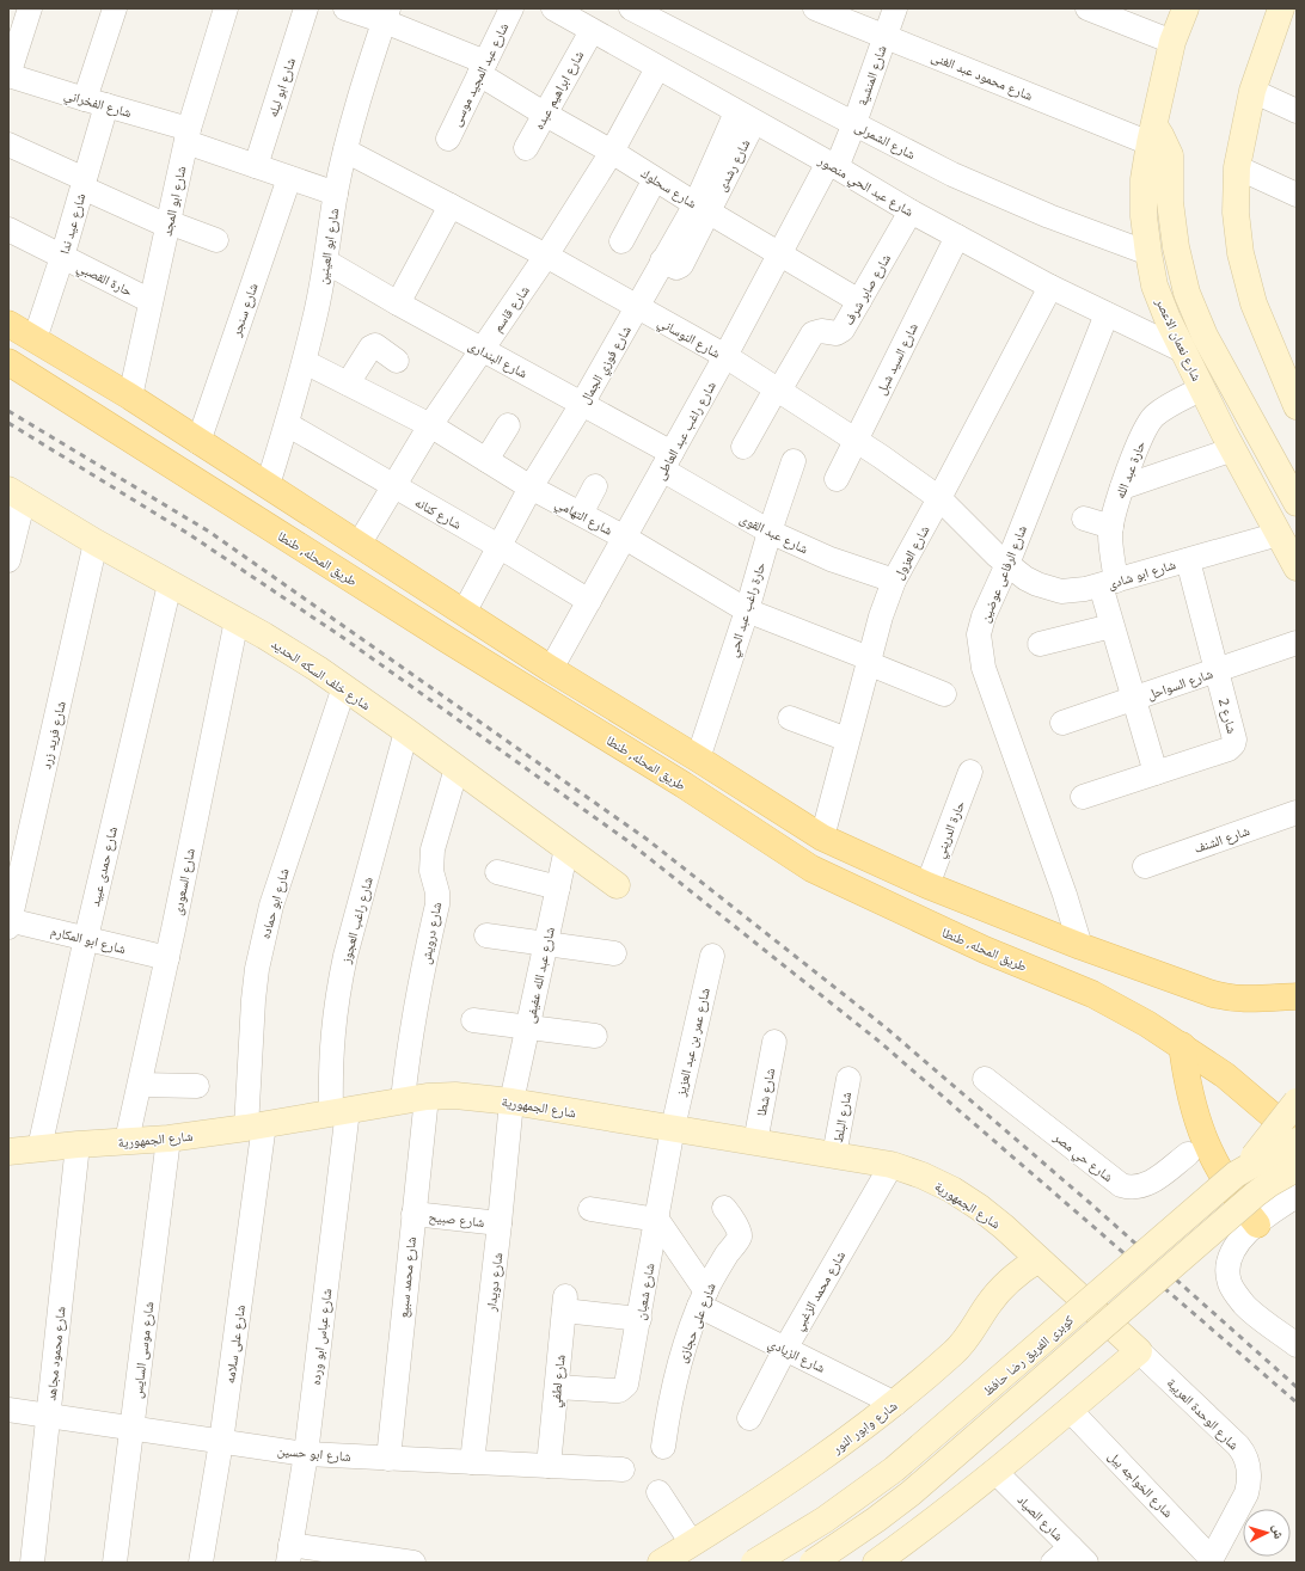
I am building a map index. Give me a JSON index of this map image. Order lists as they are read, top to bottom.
{
  "streets": {
    "main road": [
      "شارع نعمان الاعصر",
      "طريق المحله, طنطا",
      "شارع خلف السكه الحديد",
      "شارع الجمهورية",
      "كوبرى الفريق رضا حافظ",
      "شارع وابور النور"
    ],
    "street": [
      "شارع عبد المجيد موسى",
      "شارع المنشية",
      "شارع محمود عبد الغنى",
      "شارع ابو ليله",
      "شارع ابراهيم عبده",
      "شارع الفخراني",
      "شارع الشمرلى",
      "شارع عبد الحي منصور",
      "شارع سحلوك",
      "شارع ابو المجد",
      "شارع عيد ندا",
      "شارع ابو العينين",
      "حارة القصبي",
      "شارع صابر شرف",
      "شارع قاسم",
      "شارع سنجر",
      "شارع النوساني",
      "شارع البندارى",
      "شارع السيد شبل",
      "شارع فوزي الجمال",
      "شارع راغب عبد العاطى",
      "حارة عبد الله",
      "شارع كنانه",
      "شارع التهامي",
      "شارع عبد القوى",
      "شارع العزول",
      "شارع الرفاعى عوضين",
      "شارع ابو شادى",
      "حارة راغب عبد الحي",
      "شارع السواحل",
      "شارع 2",
      "شارع فريد زرد",
      "حارة الدريني",
      "شارع الشنف",
      "شارع حمدى عبيد",
      "شارع السعودى",
      "شارع ابو حماده",
      "شارع راغب العجوز",
      "شارع درويش",
      "شارع ابو المكارم",
      "شارع عبد الله عفيفى",
      "شارع عمر بن عبد العزيز",
      "شارع شطا",
      "شارع البلط",
      "شارع حي مصر",
      "شارع صبيح",
      "شارع محمد سبيع",
      "شارع دويدار",
      "شارع محمد الزغبي",
      "شارع شعبان",
      "شارع على حجازى",
      "شارع عباس ابو ورده",
      "شارع على سلامه",
      "شارع موسى السايس",
      "شارع محمود مجاهد",
      "شارع الزيادي",
      "شارع لطفي",
      "شارع الوحدة العربية",
      "شارع ابو حسين",
      "شارع الخواجه بيل",
      "شارع الصياد"
    ]
  },
  "crossings": [
    ["شارع عبد المجيد موسى", "شارع سحلوك"],
    ["شارع المنشية", "شارع محمود عبد الغنى"],
    ["شارع المنشية", "شارع الشمرلى"],
    ["شارع المنشية", "شارع عبد الحي منصور"],
    ["شارع المنشية", "شارع راغب عبد العاطى"],
    ["شارع محمود عبد الغنى", "شارع نعمان الاعصر"],
    ["شارع ابو ليله", "شارع الفخراني"],
    ["شارع ابراهيم عبده", "شارع عبد الحي منصور"],
    ["شارع ابراهيم عبده", "شارع سحلوك"],
    ["شارع الفخراني", "شارع ابو المجد"],
    ["شارع الفخراني", "شارع عيد ندا"],
    ["شارع الفخراني", "شارع ابو العينين"],
    ["شارع الفخراني", "شارع سنجر"],
    ["شارع الشمرلى", "شارع نعمان الاعصر"],
    ["شارع عبد الحي منصور", "شارع صابر شرف"],
    ["شارع عبد الحي منصور", "شارع قاسم"],
    ["شارع عبد الحي منصور", "شارع نعمان الاعصر"],
    ["شارع عبد الحي منصور", "شارع السيد شبل"],
    ["شارع عبد الحي منصور", "شارع فوزي الجمال"],
    ["شارع عبد الحي منصور", "شارع راغب عبد العاطى"],
    ["شارع عبد الحي منصور", "شارع العزول"],
    ["شارع عبد الحي منصور", "شارع الرفاعى عوضين"],
    ["شارع سحلوك", "شارع ابو العينين"],
    ["شارع سحلوك", "شارع صابر شرف"],
    ["شارع سحلوك", "شارع قاسم"],
    ["شارع سحلوك", "شارع فوزي الجمال"],
    ["شارع سحلوك", "شارع راغب عبد العاطى"],
    ["شارع ابو المجد", "حارة القصبي"],
    ["شارع عيد ندا", "حارة القصبي"],
    ["شارع ابو العينين", "شارع النوساني"],
    ["شارع ابو العينين", "شارع البندارى"],
    ["شارع ابو العينين", "شارع كنانه"],
    ["شارع ابو العينين", "شارع التهامي"],
    ["شارع صابر شرف", "شارع النوساني"],
    ["شارع قاسم", "شارع النوساني"],
    ["شارع قاسم", "شارع البندارى"],
    ["شارع قاسم", "شارع كنانه"],
    ["شارع قاسم", "شارع التهامي"],
    ["شارع النوساني", "شارع السيد شبل"],
    ["شارع النوساني", "شارع فوزي الجمال"],
    ["شارع النوساني", "شارع راغب عبد العاطى"],
    ["شارع النوساني", "شارع العزول"],
    ["شارع النوساني", "شارع الرفاعى عوضين"],
    ["شارع النوساني", "شارع ابو شادى"],
    ["شارع نعمان الاعصر", "حارة عبد الله"],
    ["شارع نعمان الاعصر", "شارع ابو شادى"],
    ["شارع البندارى", "شارع فوزي الجمال"],
    ["شارع البندارى", "شارع راغب عبد العاطى"],
    ["شارع البندارى", "شارع عبد القوى"],
    ["شارع فوزي الجمال", "شارع كنانه"],
    ["شارع فوزي الجمال", "شارع التهامي"],
    ["شارع راغب عبد العاطى", "شارع كنانه"],
    ["شارع راغب عبد العاطى", "شارع التهامي"],
    ["شارع راغب عبد العاطى", "شارع عبد القوى"],
    ["حارة عبد الله", "شارع ابو شادى"],
    ["حارة عبد الله", "شارع السواحل"],
    ["حارة عبد الله", "شارع 2"],
    ["شارع التهامي", "شارع العزول"],
    ["شارع التهامي", "حارة راغب عبد الحي"],
    ["شارع عبد القوى", "شارع العزول"],
    ["شارع عبد القوى", "حارة راغب عبد الحي"],
    ["شارع الرفاعى عوضين", "شارع ابو شادى"],
    ["شارع ابو شادى", "شارع 2"],
    ["شارع خلف السكه الحديد", "شارع فريد زرد"],
    ["شارع خلف السكه الحديد", "شارع حمدى عبيد"],
    ["شارع خلف السكه الحديد", "شارع السعودى"],
    ["شارع خلف السكه الحديد", "شارع ابو حماده"],
    ["شارع خلف السكه الحديد", "شارع راغب العجوز"],
    ["شارع خلف السكه الحديد", "شارع درويش"],
    ["شارع خلف السكه الحديد", "شارع عبد الله عفيفى"],
    ["شارع السواحل", "شارع 2"],
    ["شارع فريد زرد", "شارع ابو المكارم"],
    ["شارع حمدى عبيد", "شارع ابو المكارم"],
    ["شارع حمدى عبيد", "شارع الجمهورية"],
    ["شارع السعودى", "شارع ابو المكارم"],
    ["شارع السعودى", "شارع الجمهورية"],
    ["شارع ابو حماده", "شارع الجمهورية"],
    ["شارع ابو حماده", "شارع على سلامه"],
    ["شارع راغب العجوز", "شارع الجمهورية"],
    ["شارع راغب العجوز", "شارع عباس ابو ورده"],
    ["شارع درويش", "شارع الجمهورية"],
    ["شارع درويش", "شارع محمد سبيع"],
    ["شارع عبد الله عفيفى", "شارع الجمهورية"],
    ["شارع عبد الله عفيفى", "شارع دويدار"],
    ["شارع عمر بن عبد العزيز", "شارع الجمهورية"],
    ["شارع عمر بن عبد العزيز", "شارع شعبان"],
    ["شارع شطا", "شارع الجمهورية"],
    ["شارع الجمهورية", "شارع البلط"],
    ["شارع الجمهورية", "شارع محمد سبيع"],
    ["شارع الجمهورية", "شارع دويدار"],
    ["شارع الجمهورية", "شارع محمد الزغبي"],
    ["شارع الجمهورية", "شارع شعبان"],
    ["شارع الجمهورية", "شارع عباس ابو ورده"],
    ["شارع الجمهورية", "شارع على سلامه"],
    ["شارع الجمهورية", "شارع موسى السايس"],
    ["شارع الجمهورية", "شارع محمود مجاهد"],
    ["شارع الجمهورية", "شارع الوحدة العربية"],
    ["شارع الجمهورية", "شارع وابور النور"],
    ["شارع صبيح", "شارع محمد سبيع"],
    ["شارع صبيح", "شارع دويدار"],
    ["شارع محمد سبيع", "شارع ابو حسين"],
    ["شارع دويدار", "شارع ابو حسين"],
    ["شارع محمد الزغبي", "شارع الزيادي"],
    ["شارع شعبان", "شارع لطفي"],
    ["شارع على حجازى", "شارع الزيادي"],
    ["شارع عباس ابو ورده", "شارع ابو حسين"],
    ["شارع على سلامه", "شارع ابو حسين"],
    ["شارع موسى السايس", "شارع ابو حسين"],
    ["شارع محمود مجاهد", "شارع ابو حسين"],
    ["شارع الزيادي", "شارع وابور النور"],
    ["شارع لطفي", "شارع ابو حسين"],
    ["شارع الوحدة العربية", "شارع الخواجه بيل"]
  ],
  "north": "right"
}
